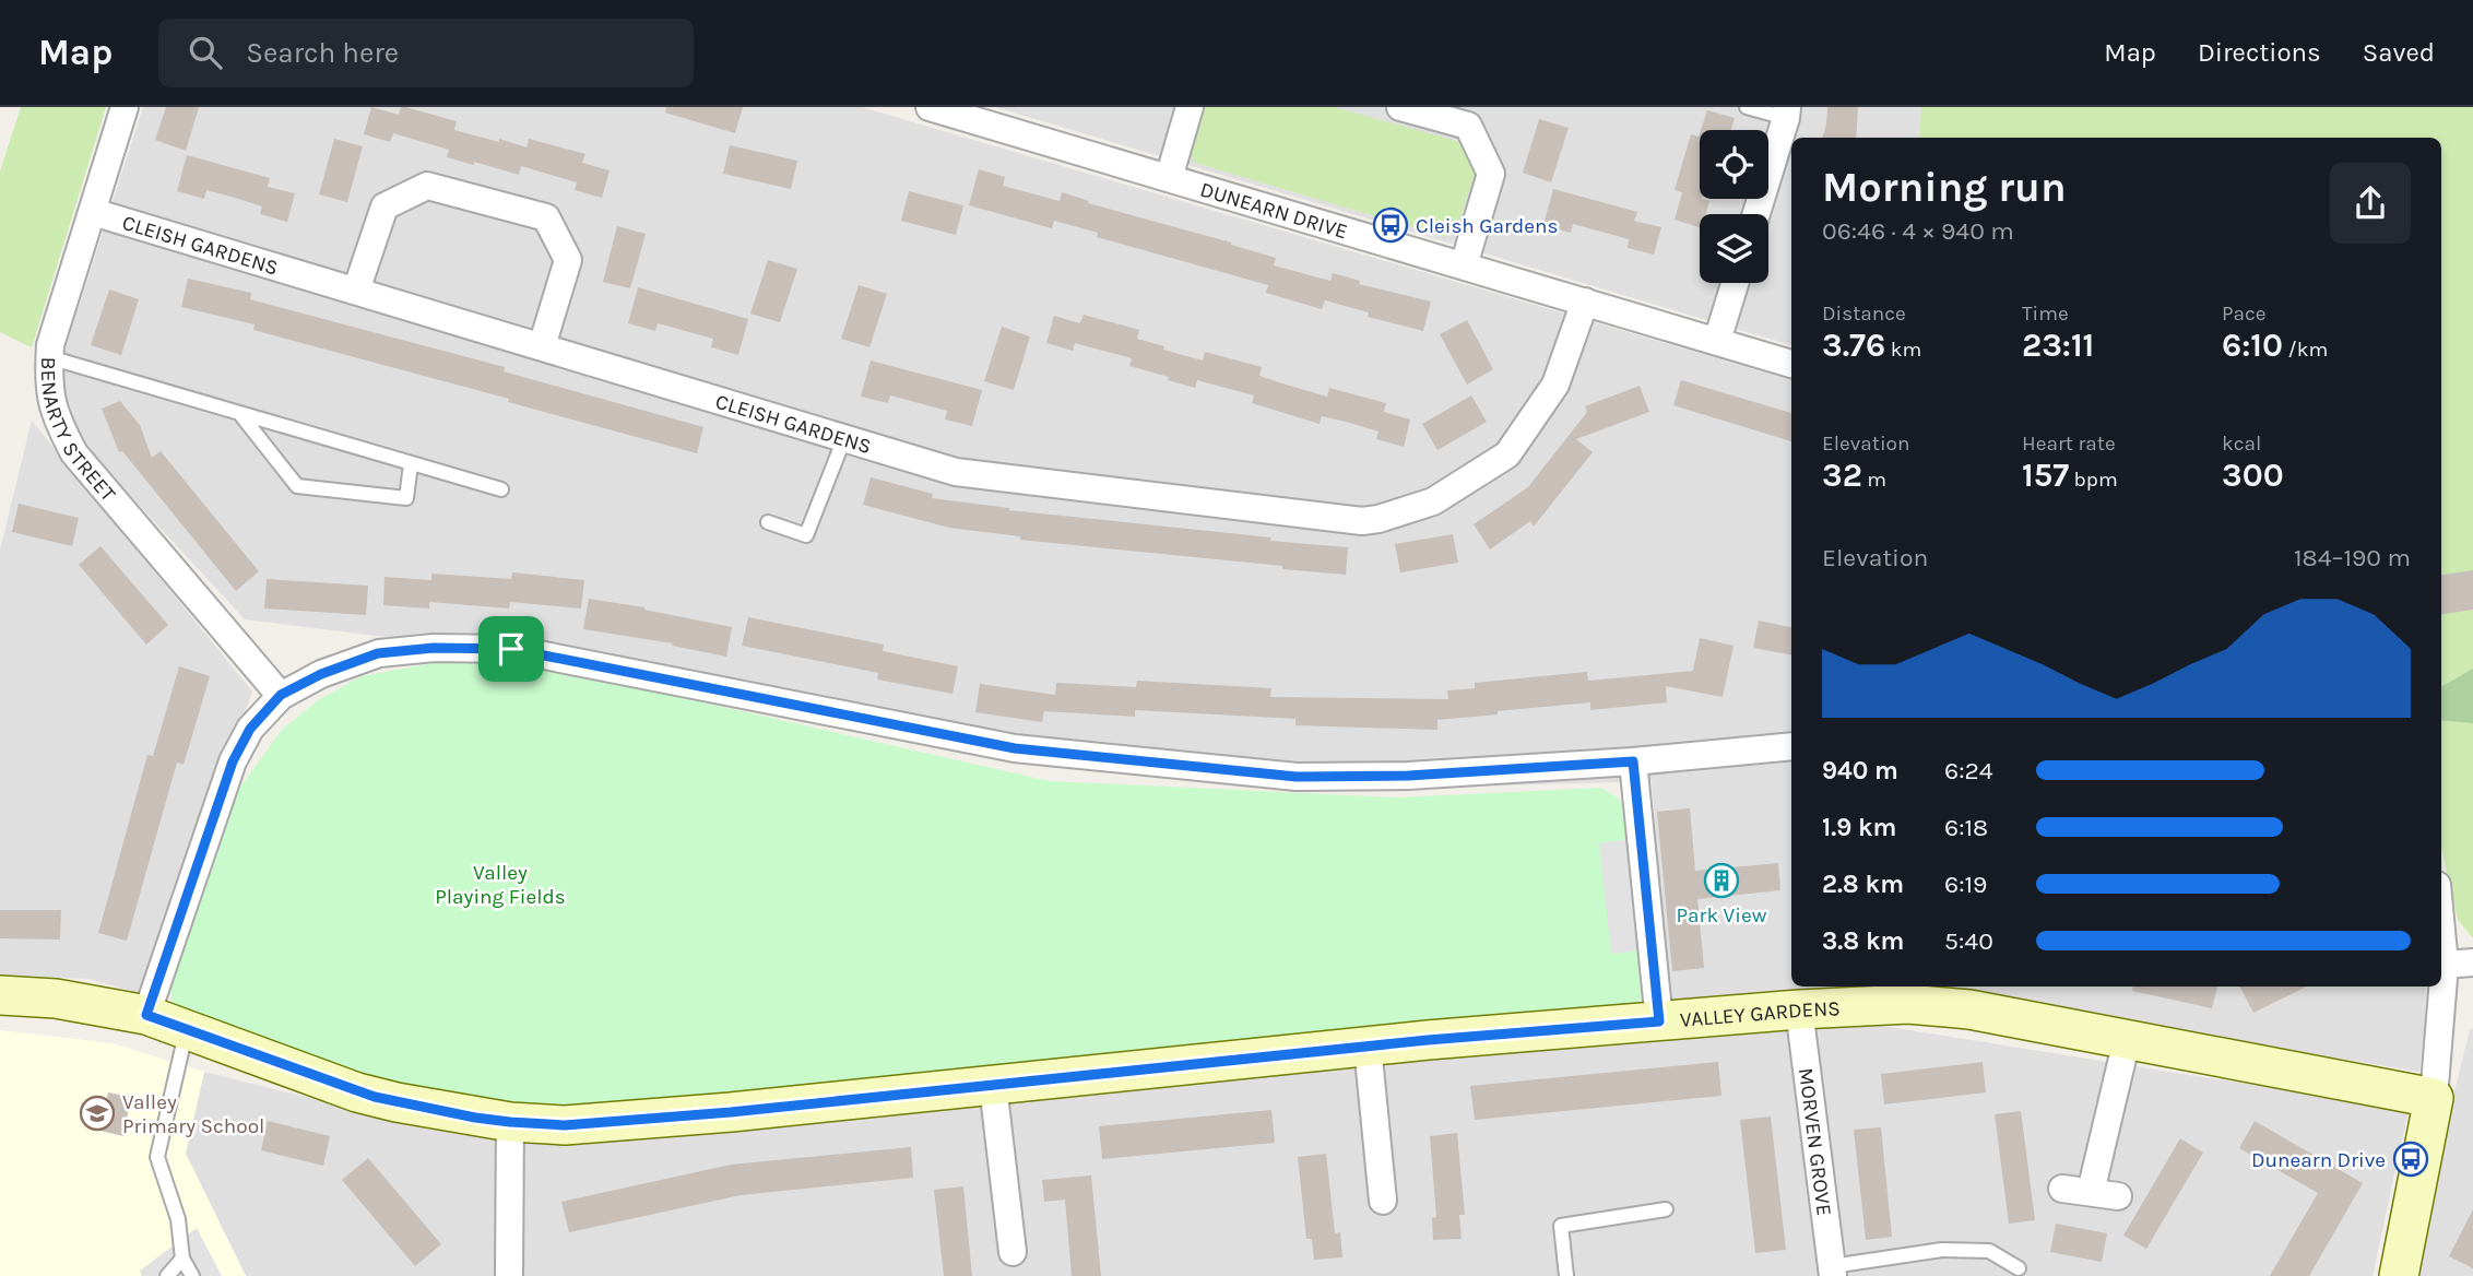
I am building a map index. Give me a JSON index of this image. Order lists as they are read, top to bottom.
{
  "streets": {
    "street": [
      "DUNEARN DRIVE",
      "CLEISH GARDENS",
      "BENARTY STREET",
      "VALLEY GARDENS",
      "MORVEN GROVE"
    ]
  },
  "crossings": [
    ["DUNEARN DRIVE", "CLEISH GARDENS"],
    ["CLEISH GARDENS", "BENARTY STREET"],
    ["VALLEY GARDENS", "MORVEN GROVE"]
  ],
  "parks": ["Valley Playing Fields"],
  "places": {
    "bus stop": ["Cleish Gardens", "Dunearn Drive"],
    "building": ["Park View"],
    "school or university": ["Valley Primary School"]
  },
  "page": {
    "header": "Map",
    "search": "Search here",
    "nav": ["Map", "Directions", "Saved"],
    "heading": ["Morning run", "06:46 · 4 × 940 m"],
    "stats": [
      ["Distance", "3.76 km"],
      ["Time", "23:11"],
      ["Pace", "6:10 /km"],
      ["Elevation", "32 m"],
      ["Heart rate", "157 bpm"],
      ["kcal", "300"]
    ],
    "chart": ["Elevation", "184–190 m"],
    "list": [
      {
        "name": "940 m",
        "note": "6:24"
      },
      {
        "name": "1.9 km",
        "note": "6:18"
      },
      {
        "name": "2.8 km",
        "note": "6:19"
      },
      {
        "name": "3.8 km",
        "note": "5:40"
      }
    ]
  }
}
